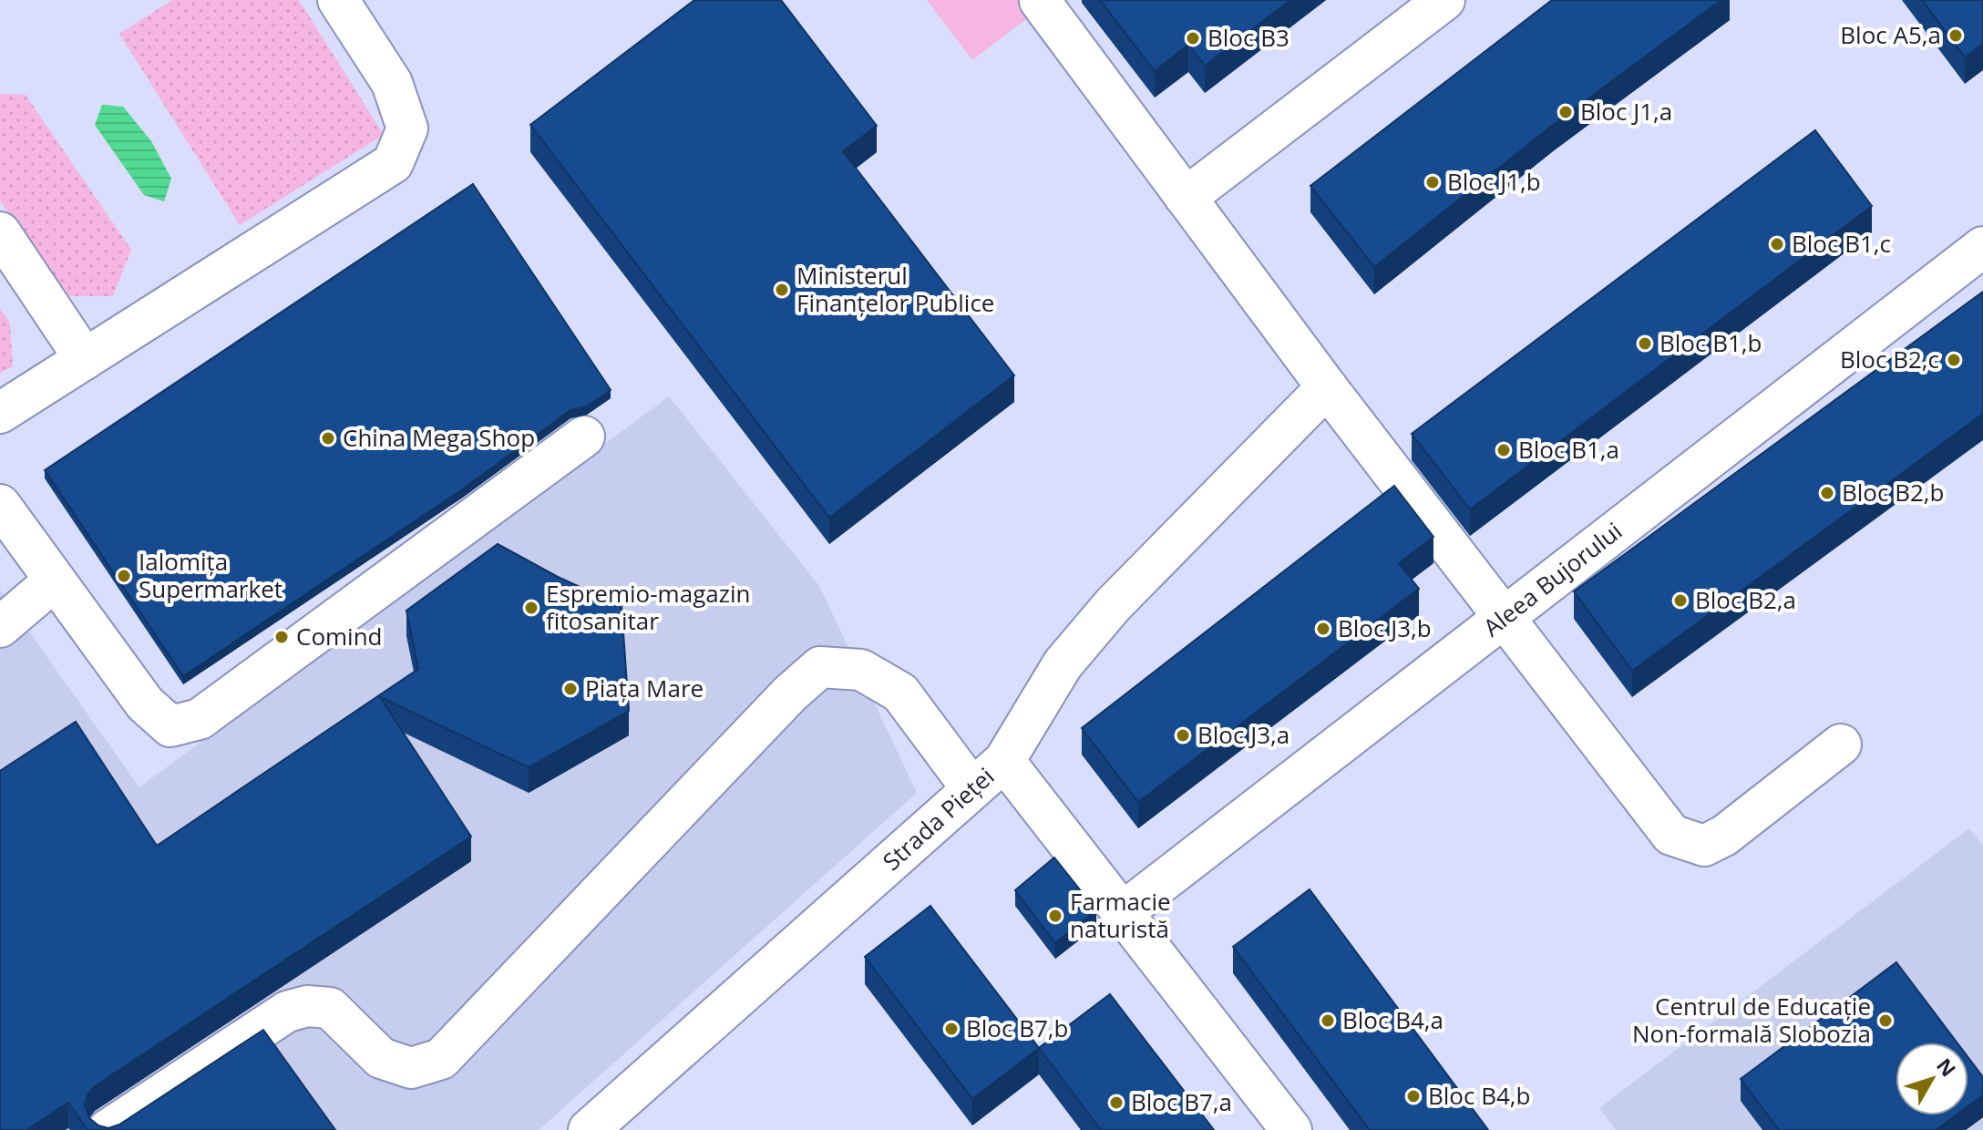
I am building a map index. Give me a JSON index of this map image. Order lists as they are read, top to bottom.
{
  "streets": {
    "street": ["Aleea Bujorului", "Strada Pieței"]
  },
  "crossings": [
    ["Aleea Bujorului", "Strada Pieței"]
  ],
  "places": [
    "Bloc A5,a",
    "Bloc B3",
    "Bloc J1,a",
    "Bloc J1,b",
    "Bloc B1,c",
    "Ministerul Finanțelor Publice",
    "Bloc B1,b",
    "Bloc B2,c",
    "China Mega Shop",
    "Bloc B1,a",
    "Bloc B2,b",
    "Ialomița Supermarket",
    "Bloc B2,a",
    "Espremio-magazin fitosanitar",
    "Bloc J3,b",
    "Comind",
    "Piața Mare",
    "Bloc J3,a",
    "Farmacie naturistă",
    "Bloc B4,a",
    "Centrul de Educație Non-formală Slobozia",
    "Bloc B7,b",
    "Bloc B4,b",
    "Bloc B7,a"
  ],
  "north": "top right"
}
